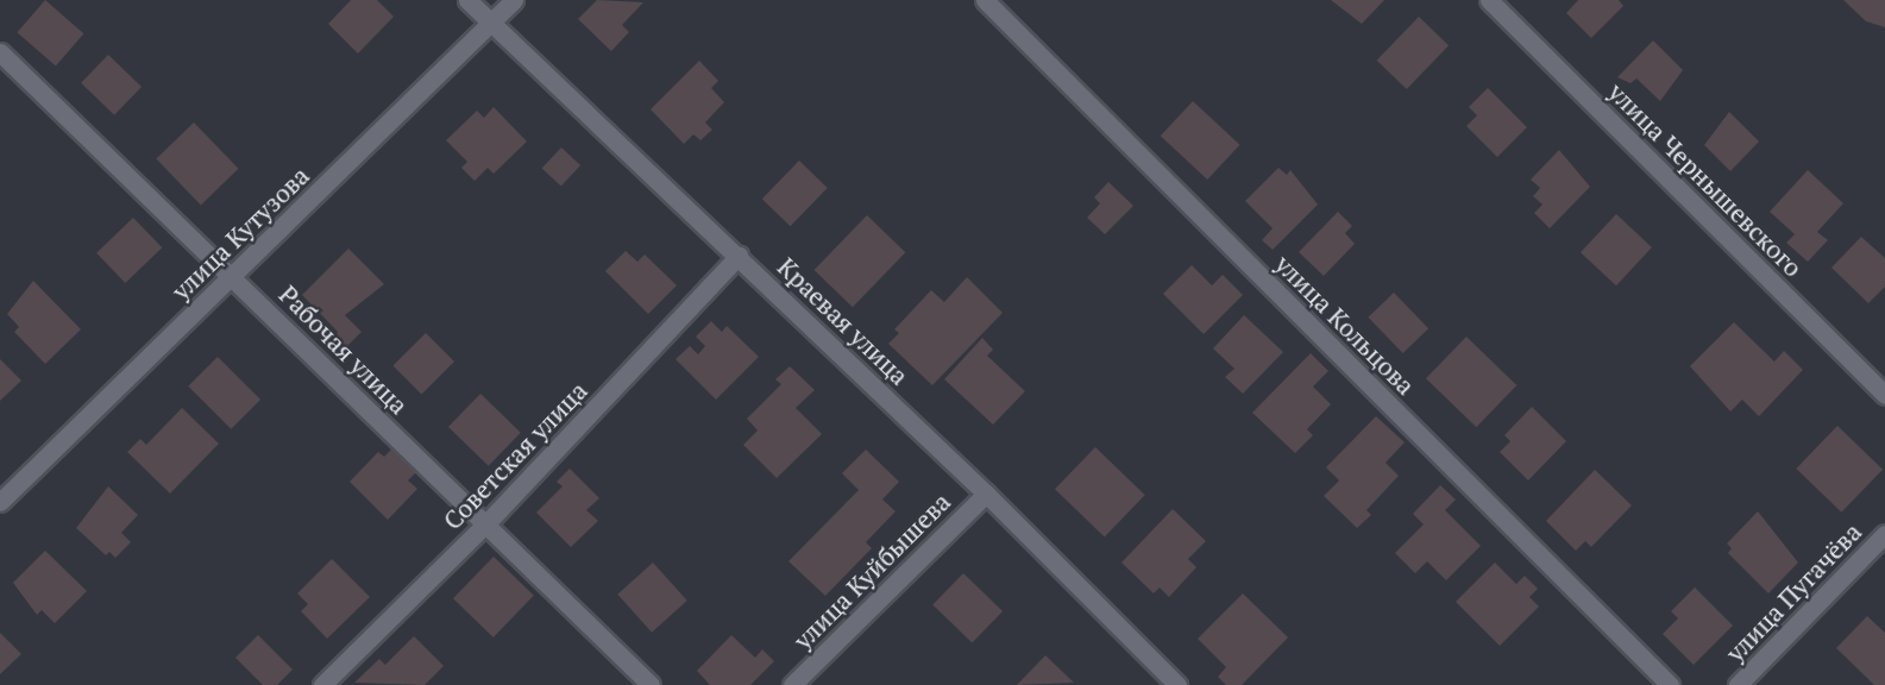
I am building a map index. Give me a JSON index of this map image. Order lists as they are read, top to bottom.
{
  "streets": {
    "street": [
      "улица Чернышевского",
      "улица Кутузова",
      "Краевая улица",
      "улица Кольцова",
      "Рабочая улица",
      "Советская улица",
      "улица Куйбышева",
      "улица Пугачёва"
    ]
  },
  "crossings": [
    ["улица Кутузова", "Краевая улица"],
    ["улица Кутузова", "Рабочая улица"],
    ["Краевая улица", "Советская улица"],
    ["Краевая улица", "улица Куйбышева"],
    ["Рабочая улица", "Советская улица"]
  ]
}
